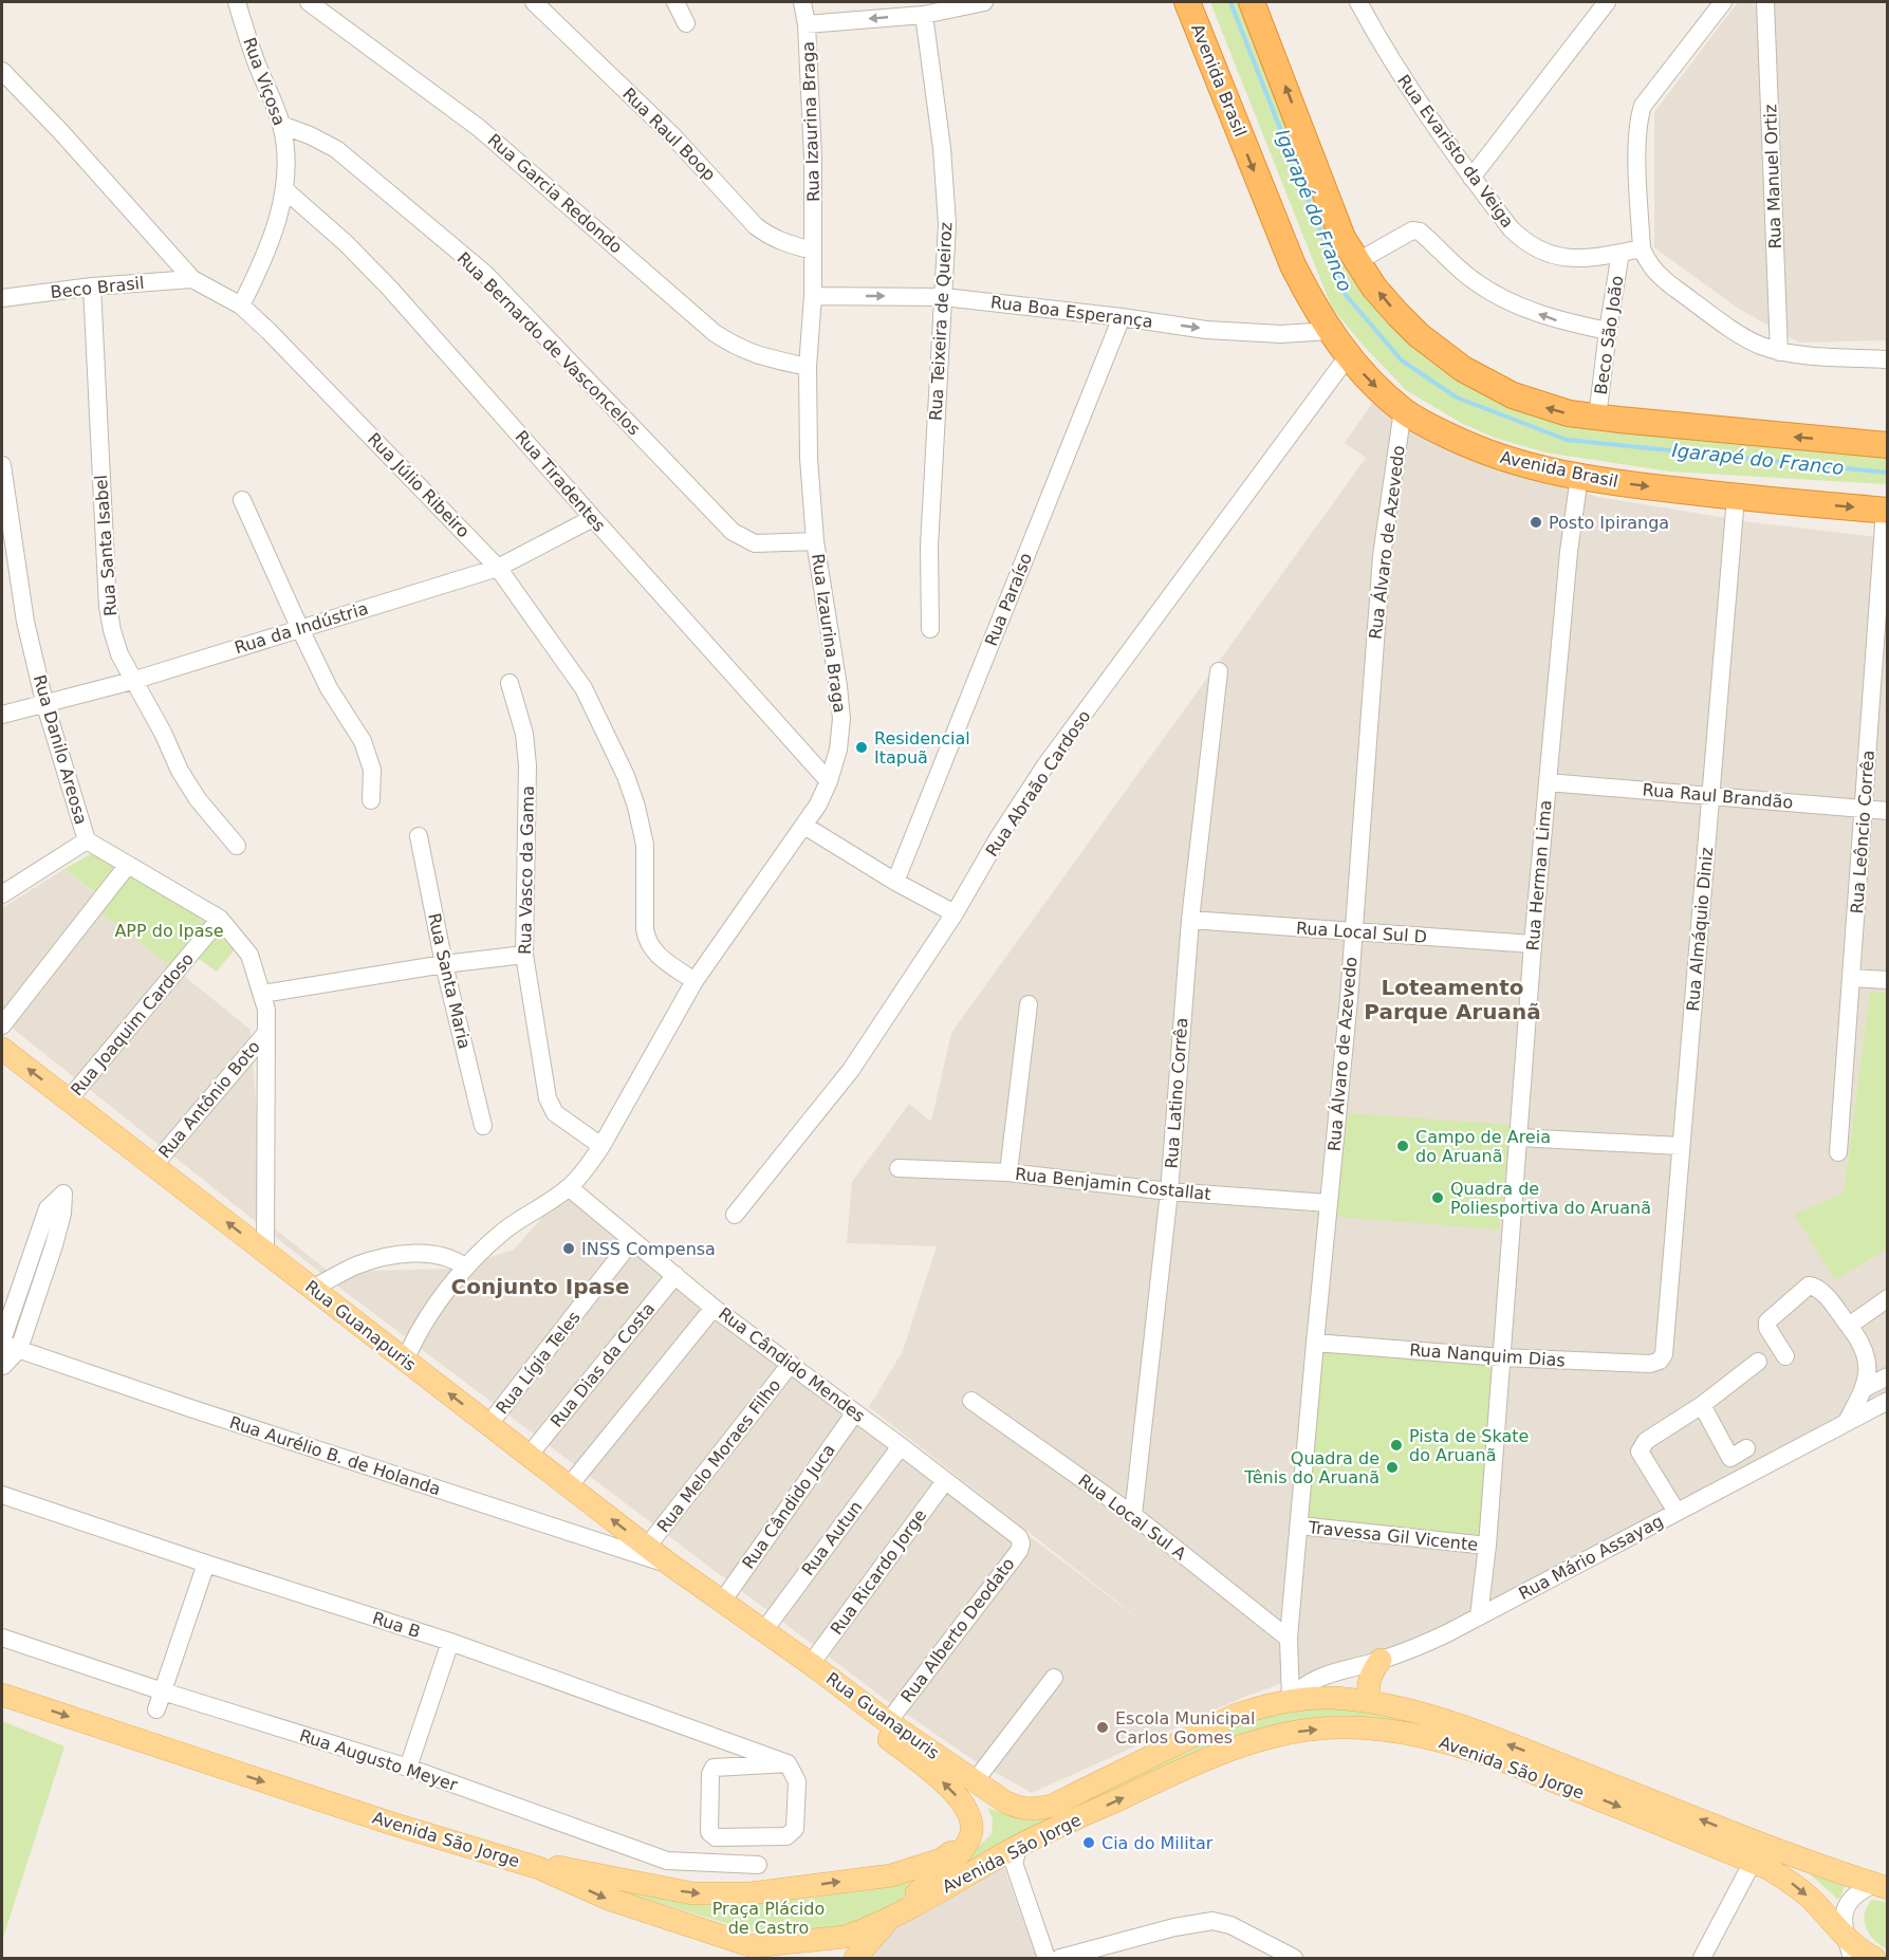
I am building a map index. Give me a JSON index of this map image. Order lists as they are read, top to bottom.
{
  "streets": {
    "highway": ["Avenida Brasil"],
    "main road": ["Rua Guanapuris", "Avenida São Jorge"],
    "street": [
      "Rua Viçosa",
      "Rua Izaurina Braga",
      "Rua Raul Boop",
      "Rua Evaristo da Veiga",
      "Rua Manuel Ortiz",
      "Rua Garcia Redondo",
      "Beco Brasil",
      "Rua Boa Esperança",
      "Rua Teixeira de Queiroz",
      "Beco São João",
      "Rua Bernardo de Vasconcelos",
      "Rua Tiradentes",
      "Rua Júlio Ribeiro",
      "Rua Álvaro de Azevedo",
      "Rua Santa Isabel",
      "Rua Paraíso",
      "Rua da Indústria",
      "Rua Danilo Areosa",
      "Rua Abraão Cardoso",
      "Rua Raul Brandão",
      "Rua Leôncio Corrêa",
      "Rua Vasco da Gama",
      "Rua Herman Lima",
      "Rua Almáquio Diniz",
      "Rua Local Sul D",
      "Rua Santa Maria",
      "Rua Joaquim Cardoso",
      "Rua Latino Corrêa",
      "Rua Antônio Boto",
      "Rua Benjamin Costallat",
      "Rua Nanquim Dias",
      "Rua Lígia Teles",
      "Rua Dias da Costa",
      "Rua Cândido Mendes",
      "Rua Aurélio B. de Holanda",
      "Rua Melo Moraes Filho",
      "Rua Cândido Juca",
      "Rua Local Sul A",
      "Travessa Gil Vicente",
      "Rua Autun",
      "Rua Mário Assayag",
      "Rua Ricardo Jorge",
      "Rua B",
      "Rua Alberto Deodato",
      "Rua Augusto Meyer"
    ]
  },
  "crossings": [
    ["Avenida Brasil", "Rua Boa Esperança"],
    ["Avenida Brasil", "Rua Álvaro de Azevedo"],
    ["Avenida Brasil", "Rua Abraão Cardoso"],
    ["Avenida Brasil", "Rua Leôncio Corrêa"],
    ["Avenida Brasil", "Rua Herman Lima"],
    ["Avenida Brasil", "Rua Almáquio Diniz"],
    ["Rua Viçosa", "Rua Bernardo de Vasconcelos"],
    ["Rua Viçosa", "Rua Tiradentes"],
    ["Rua Viçosa", "Rua Júlio Ribeiro"],
    ["Rua Izaurina Braga", "Rua Raul Boop"],
    ["Rua Izaurina Braga", "Rua Garcia Redondo"],
    ["Rua Izaurina Braga", "Rua Boa Esperança"],
    ["Rua Izaurina Braga", "Rua Bernardo de Vasconcelos"],
    ["Rua Izaurina Braga", "Rua Tiradentes"],
    ["Rua Izaurina Braga", "Rua Júlio Ribeiro"],
    ["Rua Izaurina Braga", "Rua Vasco da Gama"],
    ["Rua Izaurina Braga", "Rua Guanapuris"],
    ["Rua Izaurina Braga", "Rua Cândido Mendes"],
    ["Rua Evaristo da Veiga", "Beco São João"],
    ["Beco Brasil", "Rua Júlio Ribeiro"],
    ["Beco Brasil", "Rua Santa Isabel"],
    ["Rua Boa Esperança", "Rua Teixeira de Queiroz"],
    ["Rua Boa Esperança", "Rua Paraíso"],
    ["Rua Tiradentes", "Rua da Indústria"],
    ["Rua Júlio Ribeiro", "Rua da Indústria"],
    ["Rua Álvaro de Azevedo", "Rua Local Sul D"],
    ["Rua Álvaro de Azevedo", "Rua Benjamin Costallat"],
    ["Rua Álvaro de Azevedo", "Rua Nanquim Dias"],
    ["Rua Álvaro de Azevedo", "Rua Local Sul A"],
    ["Rua Álvaro de Azevedo", "Travessa Gil Vicente"],
    ["Rua Álvaro de Azevedo", "Rua Mário Assayag"],
    ["Rua Álvaro de Azevedo", "Avenida São Jorge"],
    ["Rua Santa Isabel", "Rua da Indústria"],
    ["Rua da Indústria", "Rua Danilo Areosa"],
    ["Rua Danilo Areosa", "Rua Joaquim Cardoso"],
    ["Rua Danilo Areosa", "Rua Antônio Boto"],
    ["Rua Danilo Areosa", "Rua Guanapuris"],
    ["Rua Raul Brandão", "Rua Leôncio Corrêa"],
    ["Rua Raul Brandão", "Rua Herman Lima"],
    ["Rua Raul Brandão", "Rua Almáquio Diniz"],
    ["Rua Herman Lima", "Rua Local Sul D"],
    ["Rua Herman Lima", "Rua Nanquim Dias"],
    ["Rua Herman Lima", "Travessa Gil Vicente"],
    ["Rua Herman Lima", "Rua Mário Assayag"],
    ["Rua Almáquio Diniz", "Rua Nanquim Dias"],
    ["Rua Local Sul D", "Rua Latino Corrêa"],
    ["Rua Joaquim Cardoso", "Rua Guanapuris"],
    ["Rua Latino Corrêa", "Rua Benjamin Costallat"],
    ["Rua Latino Corrêa", "Rua Local Sul A"],
    ["Rua Antônio Boto", "Rua Guanapuris"],
    ["Rua Guanapuris", "Rua Lígia Teles"],
    ["Rua Guanapuris", "Rua Dias da Costa"],
    ["Rua Guanapuris", "Rua Aurélio B. de Holanda"],
    ["Rua Guanapuris", "Rua Melo Moraes Filho"],
    ["Rua Guanapuris", "Rua Cândido Juca"],
    ["Rua Guanapuris", "Rua Autun"],
    ["Rua Guanapuris", "Rua Ricardo Jorge"],
    ["Rua Guanapuris", "Rua Alberto Deodato"],
    ["Rua Guanapuris", "Avenida São Jorge"],
    ["Rua Lígia Teles", "Rua Cândido Mendes"],
    ["Rua Dias da Costa", "Rua Cândido Mendes"],
    ["Rua Cândido Mendes", "Rua Melo Moraes Filho"],
    ["Rua Cândido Mendes", "Rua Cândido Juca"],
    ["Rua Cândido Mendes", "Rua Autun"],
    ["Rua Cândido Mendes", "Rua Ricardo Jorge"],
    ["Rua Cândido Mendes", "Rua Alberto Deodato"],
    ["Rua Mário Assayag", "Avenida São Jorge"]
  ],
  "one_way": ["Avenida Brasil", "Rua Boa Esperança"],
  "districts": ["Loteamento Parque Aruanã", "Conjunto Ipase"],
  "water": ["Igarapé do Franco"],
  "parks": ["APP do Ipase", "Praça Plácido de Castro"],
  "places": [
    "Posto Ipiranga",
    "Residencial Itapuã",
    "Campo de Areia do Aruanã",
    "Quadra de Poliesportiva do Aruanã",
    "INSS Compensa",
    "Pista de Skate do Aruanã",
    "Quadra de Tênis do Aruanã",
    "Escola Municipal Carlos Gomes",
    "Cia do Militar"
  ]
}
